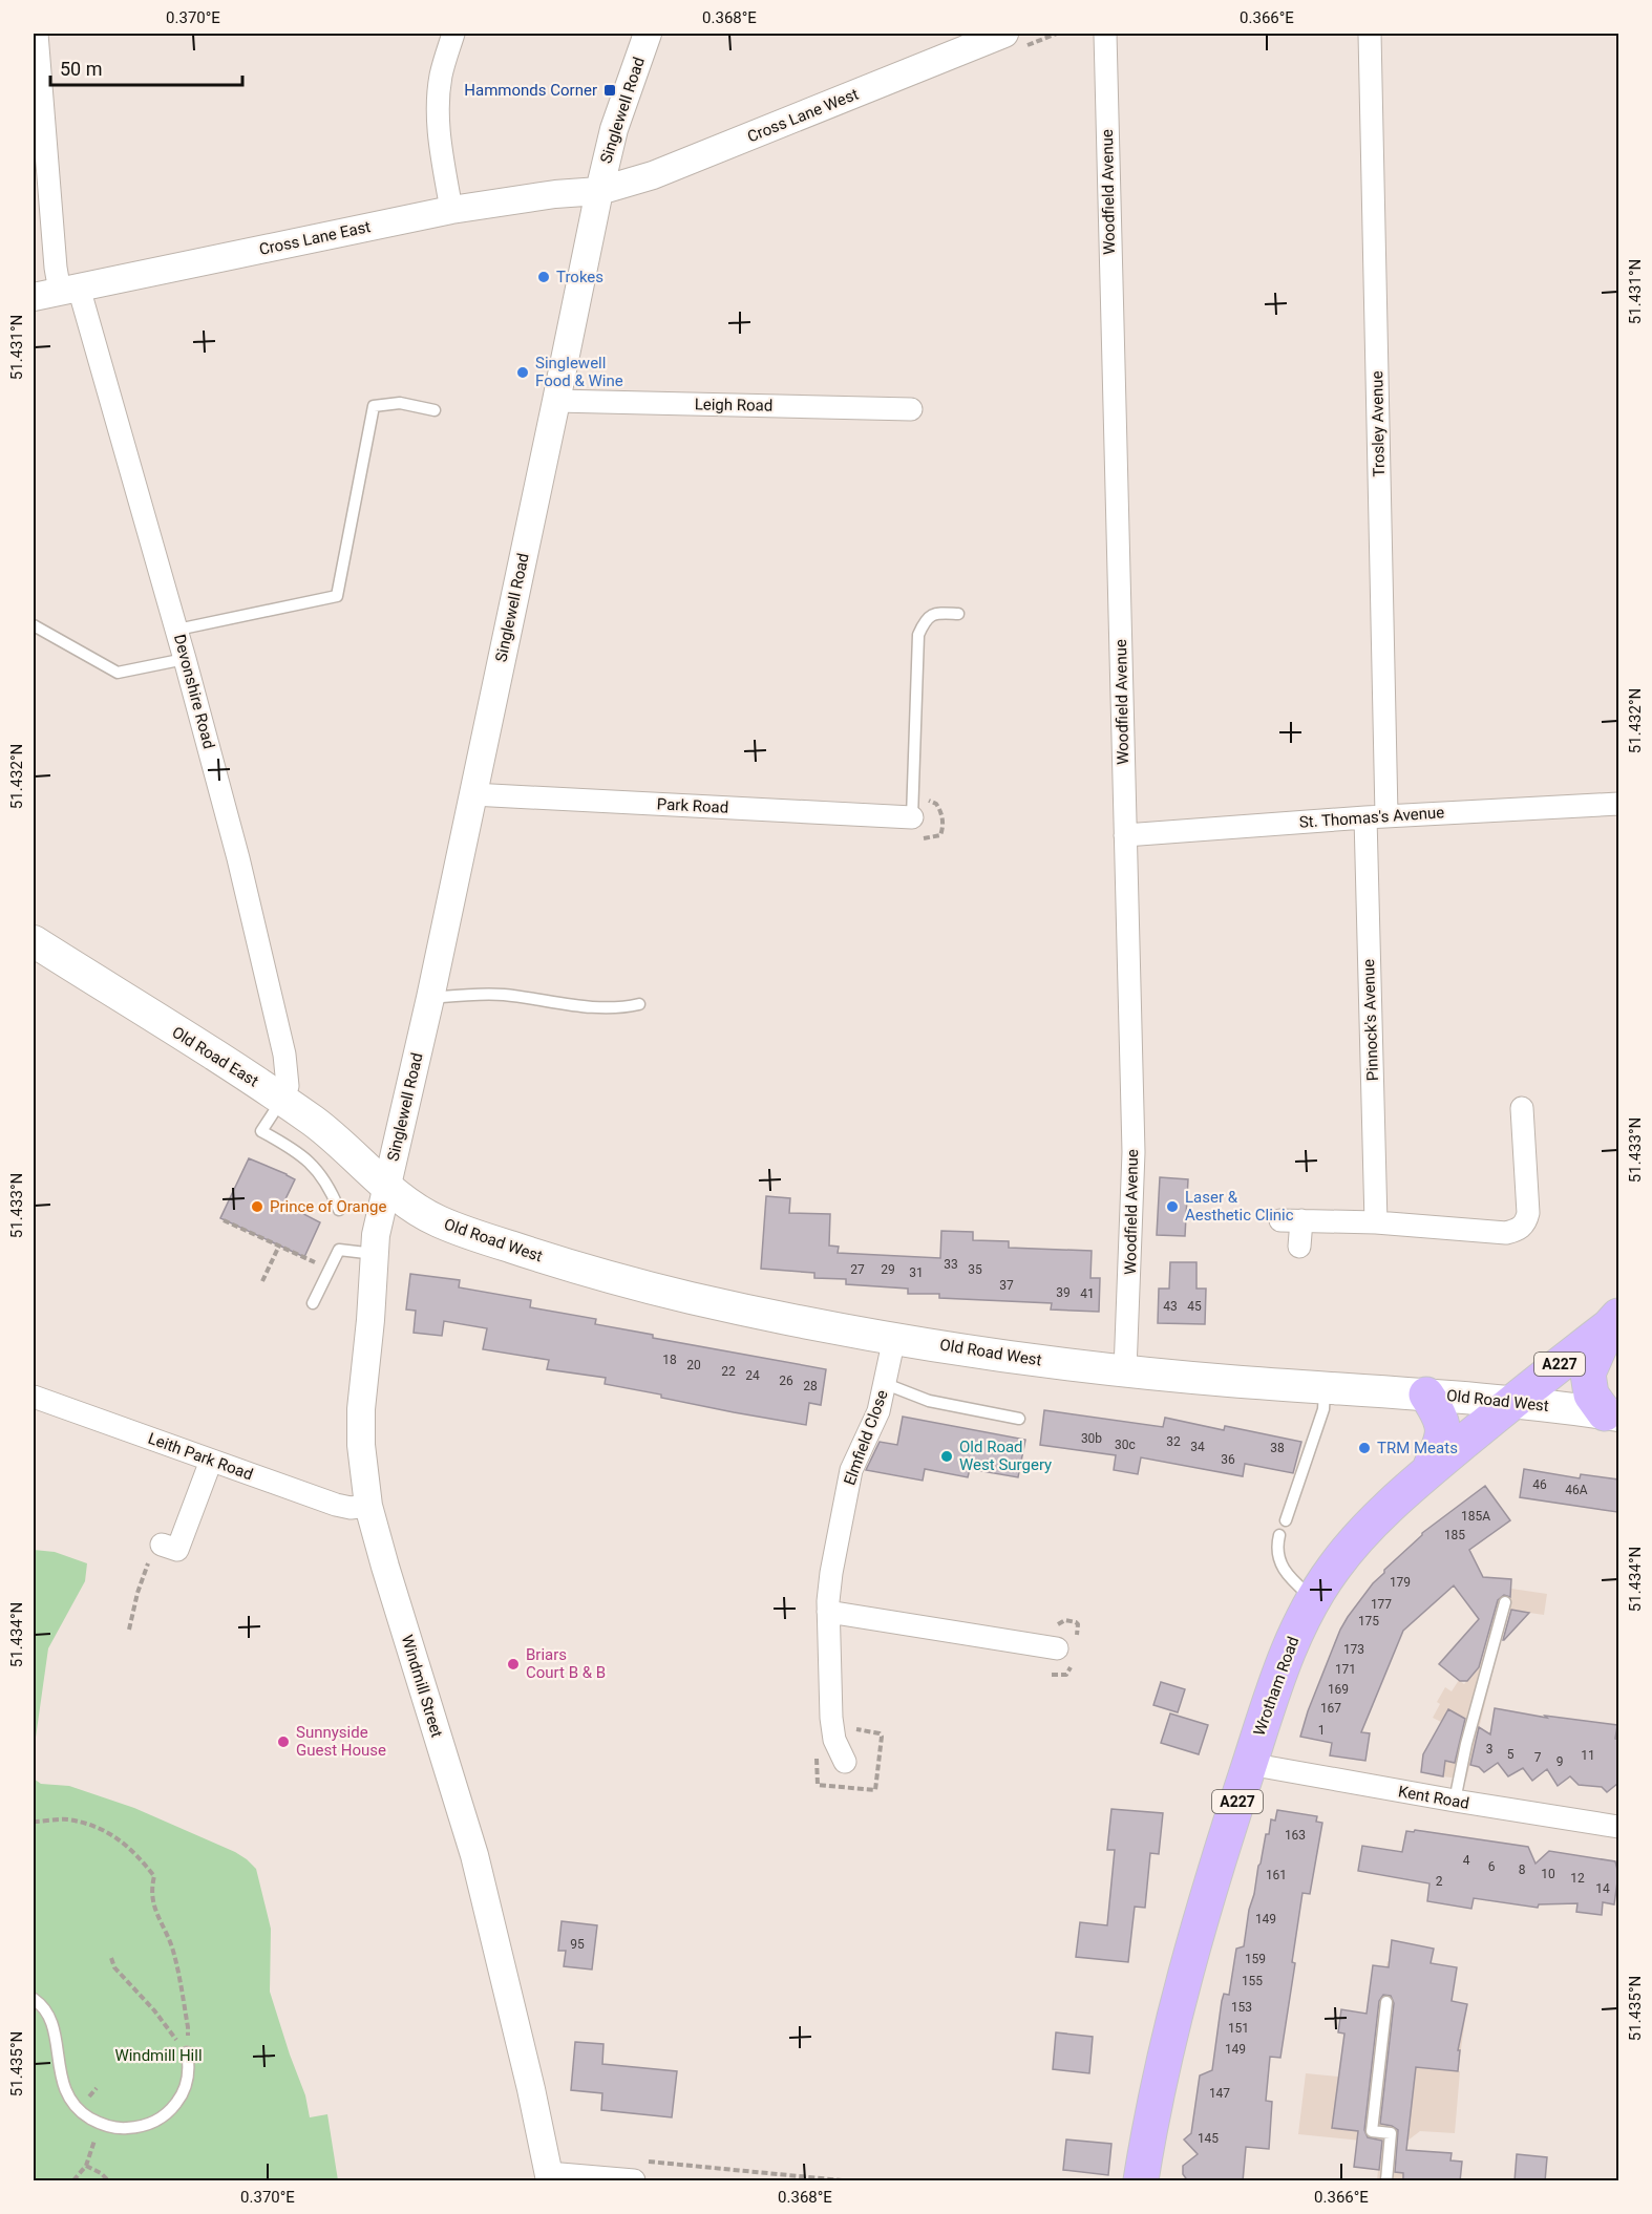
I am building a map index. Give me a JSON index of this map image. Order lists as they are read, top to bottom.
{
  "streets": {
    "main road": [
      "Old Road East",
      "Old Road West",
      "A227",
      "Wrotham Road"
    ],
    "street": [
      "Singlewell Road",
      "Cross Lane West",
      "Woodfield Avenue",
      "Cross Lane East",
      "Leigh Road",
      "Trosley Avenue",
      "Devonshire Road",
      "Park Road",
      "St. Thomas's Avenue",
      "Pinnock's Avenue",
      "Elmfield Close",
      "Leith Park Road",
      "Windmill Street",
      "Kent Road"
    ]
  },
  "crossings": [
    ["Singlewell Road", "Cross Lane West"],
    ["Singlewell Road", "Cross Lane East"],
    ["Singlewell Road", "Leigh Road"],
    ["Singlewell Road", "Park Road"],
    ["Singlewell Road", "Old Road East"],
    ["Singlewell Road", "Old Road West"],
    ["Singlewell Road", "Windmill Street"],
    ["Cross Lane West", "Cross Lane East"],
    ["Woodfield Avenue", "St. Thomas's Avenue"],
    ["Woodfield Avenue", "Old Road West"],
    ["Cross Lane East", "Devonshire Road"],
    ["Trosley Avenue", "St. Thomas's Avenue"],
    ["Trosley Avenue", "Pinnock's Avenue"],
    ["Devonshire Road", "Old Road East"],
    ["St. Thomas's Avenue", "Pinnock's Avenue"],
    ["Old Road East", "Old Road West"],
    ["Old Road East", "Windmill Street"],
    ["Old Road West", "A227"],
    ["Old Road West", "Elmfield Close"],
    ["Old Road West", "Windmill Street"],
    ["Old Road West", "Wrotham Road"],
    ["A227", "Wrotham Road"],
    ["Leith Park Road", "Windmill Street"],
    ["Wrotham Road", "Kent Road"]
  ],
  "parks": ["Windmill Hill"],
  "places": {
    "transit": ["Hammonds Corner"],
    "other": [
      "Trokes",
      "Singlewell Food & Wine",
      "Prince of Orange",
      "Laser & Aesthetic Clinic",
      "TRM Meats",
      "Old Road West Surgery",
      "Briars Court B & B",
      "Sunnyside Guest House"
    ]
  },
  "house_numbers": [
    "33",
    "27",
    "29",
    "35",
    "31",
    "37",
    "39",
    "41",
    "43",
    "45",
    "18",
    "20",
    "22",
    "24",
    "26",
    "28",
    "30b",
    "32",
    "30c",
    "34",
    "38",
    "36",
    "46",
    "46A",
    "185A",
    "185",
    "179",
    "177",
    "175",
    "173",
    "171",
    "169",
    "167",
    "1",
    "3",
    "5",
    "11",
    "7",
    "9",
    "163",
    "4",
    "6",
    "8",
    "10",
    "161",
    "12",
    "2",
    "14",
    "149",
    "95",
    "159",
    "155",
    "153",
    "151",
    "149",
    "147",
    "145"
  ],
  "scale_bar": "50 m",
  "coordinates": [
    "0.370°E",
    "0.368°E",
    "0.366°E",
    "51.431°N",
    "51.432°N",
    "51.433°N",
    "51.434°N",
    "51.435°N"
  ]
}
